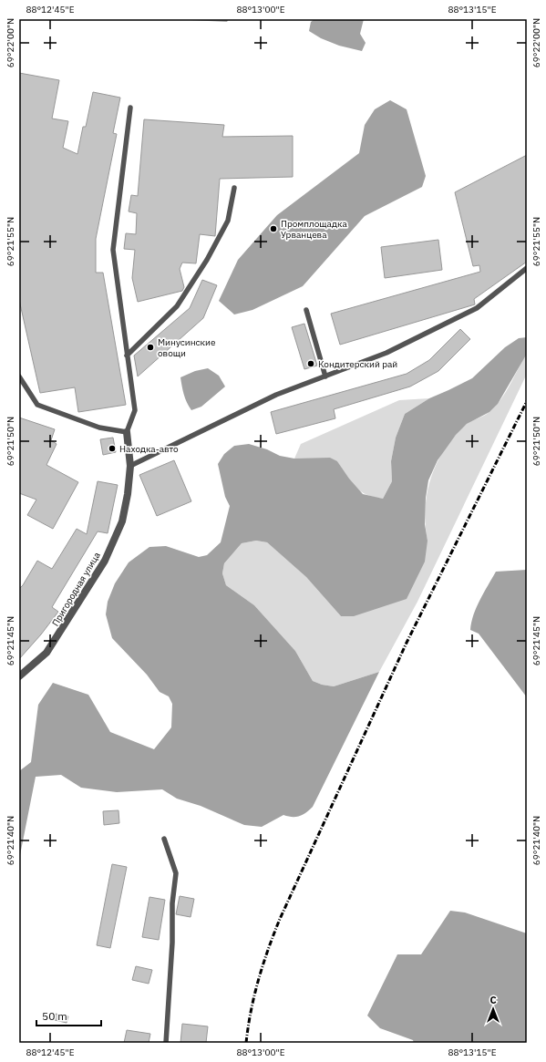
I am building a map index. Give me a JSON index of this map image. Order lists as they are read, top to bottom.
{
  "streets": {
    "street": ["Пригородная улица"]
  },
  "places": [
    "Промплощадка Урванцева",
    "Минусинские овощи",
    "Кондитерский рай",
    "Находка-авто"
  ],
  "scale_bar": "50 m",
  "north": "top",
  "coordinates": [
    "88°12'45\"E",
    "88°13'00\"E",
    "88°13'15\"E",
    "69°22'00\"N",
    "69°21'55\"N",
    "69°21'50\"N",
    "69°21'45\"N",
    "69°21'40\"N"
  ]
}
